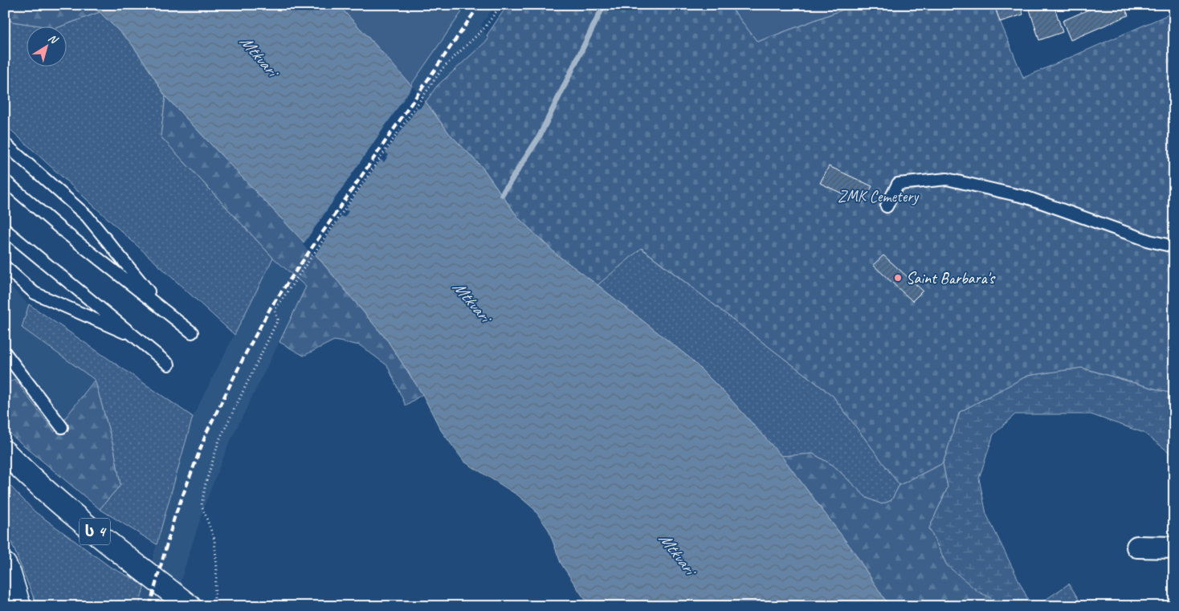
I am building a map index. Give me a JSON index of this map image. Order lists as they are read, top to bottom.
{
  "streets": {
    "highway": ["ს 4"]
  },
  "water": ["Mtkvari"],
  "parks": ["ZMK Cemetery"],
  "places": ["Saint Barbara's"],
  "north": "top right"
}
